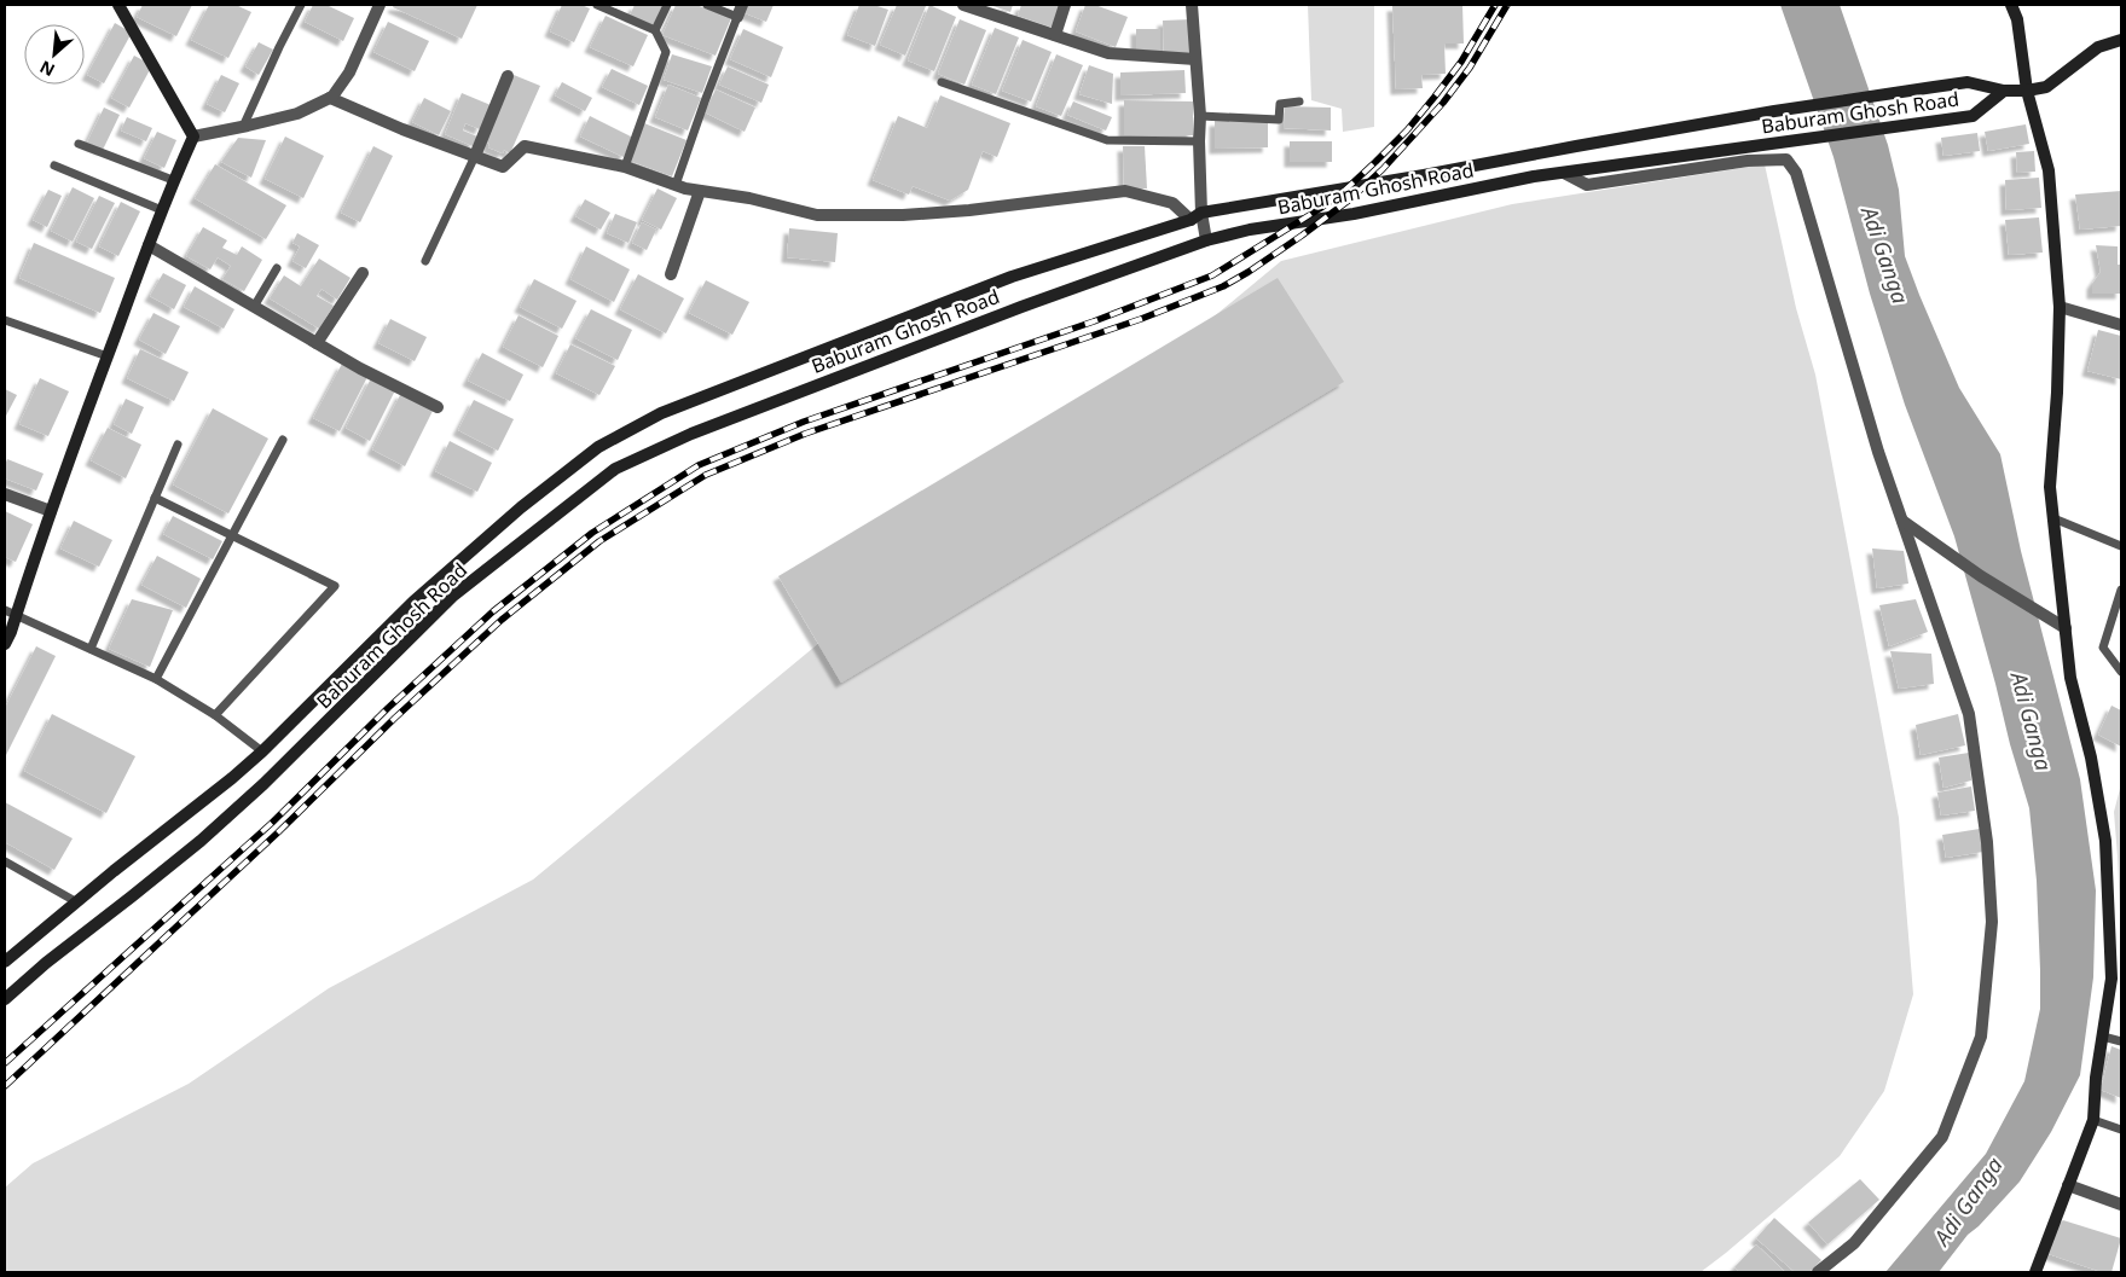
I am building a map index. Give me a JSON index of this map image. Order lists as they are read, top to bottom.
{
  "streets": {
    "main road": ["Baburam Ghosh Road"]
  },
  "water": ["Adi Ganga"],
  "north": "bottom left"
}
